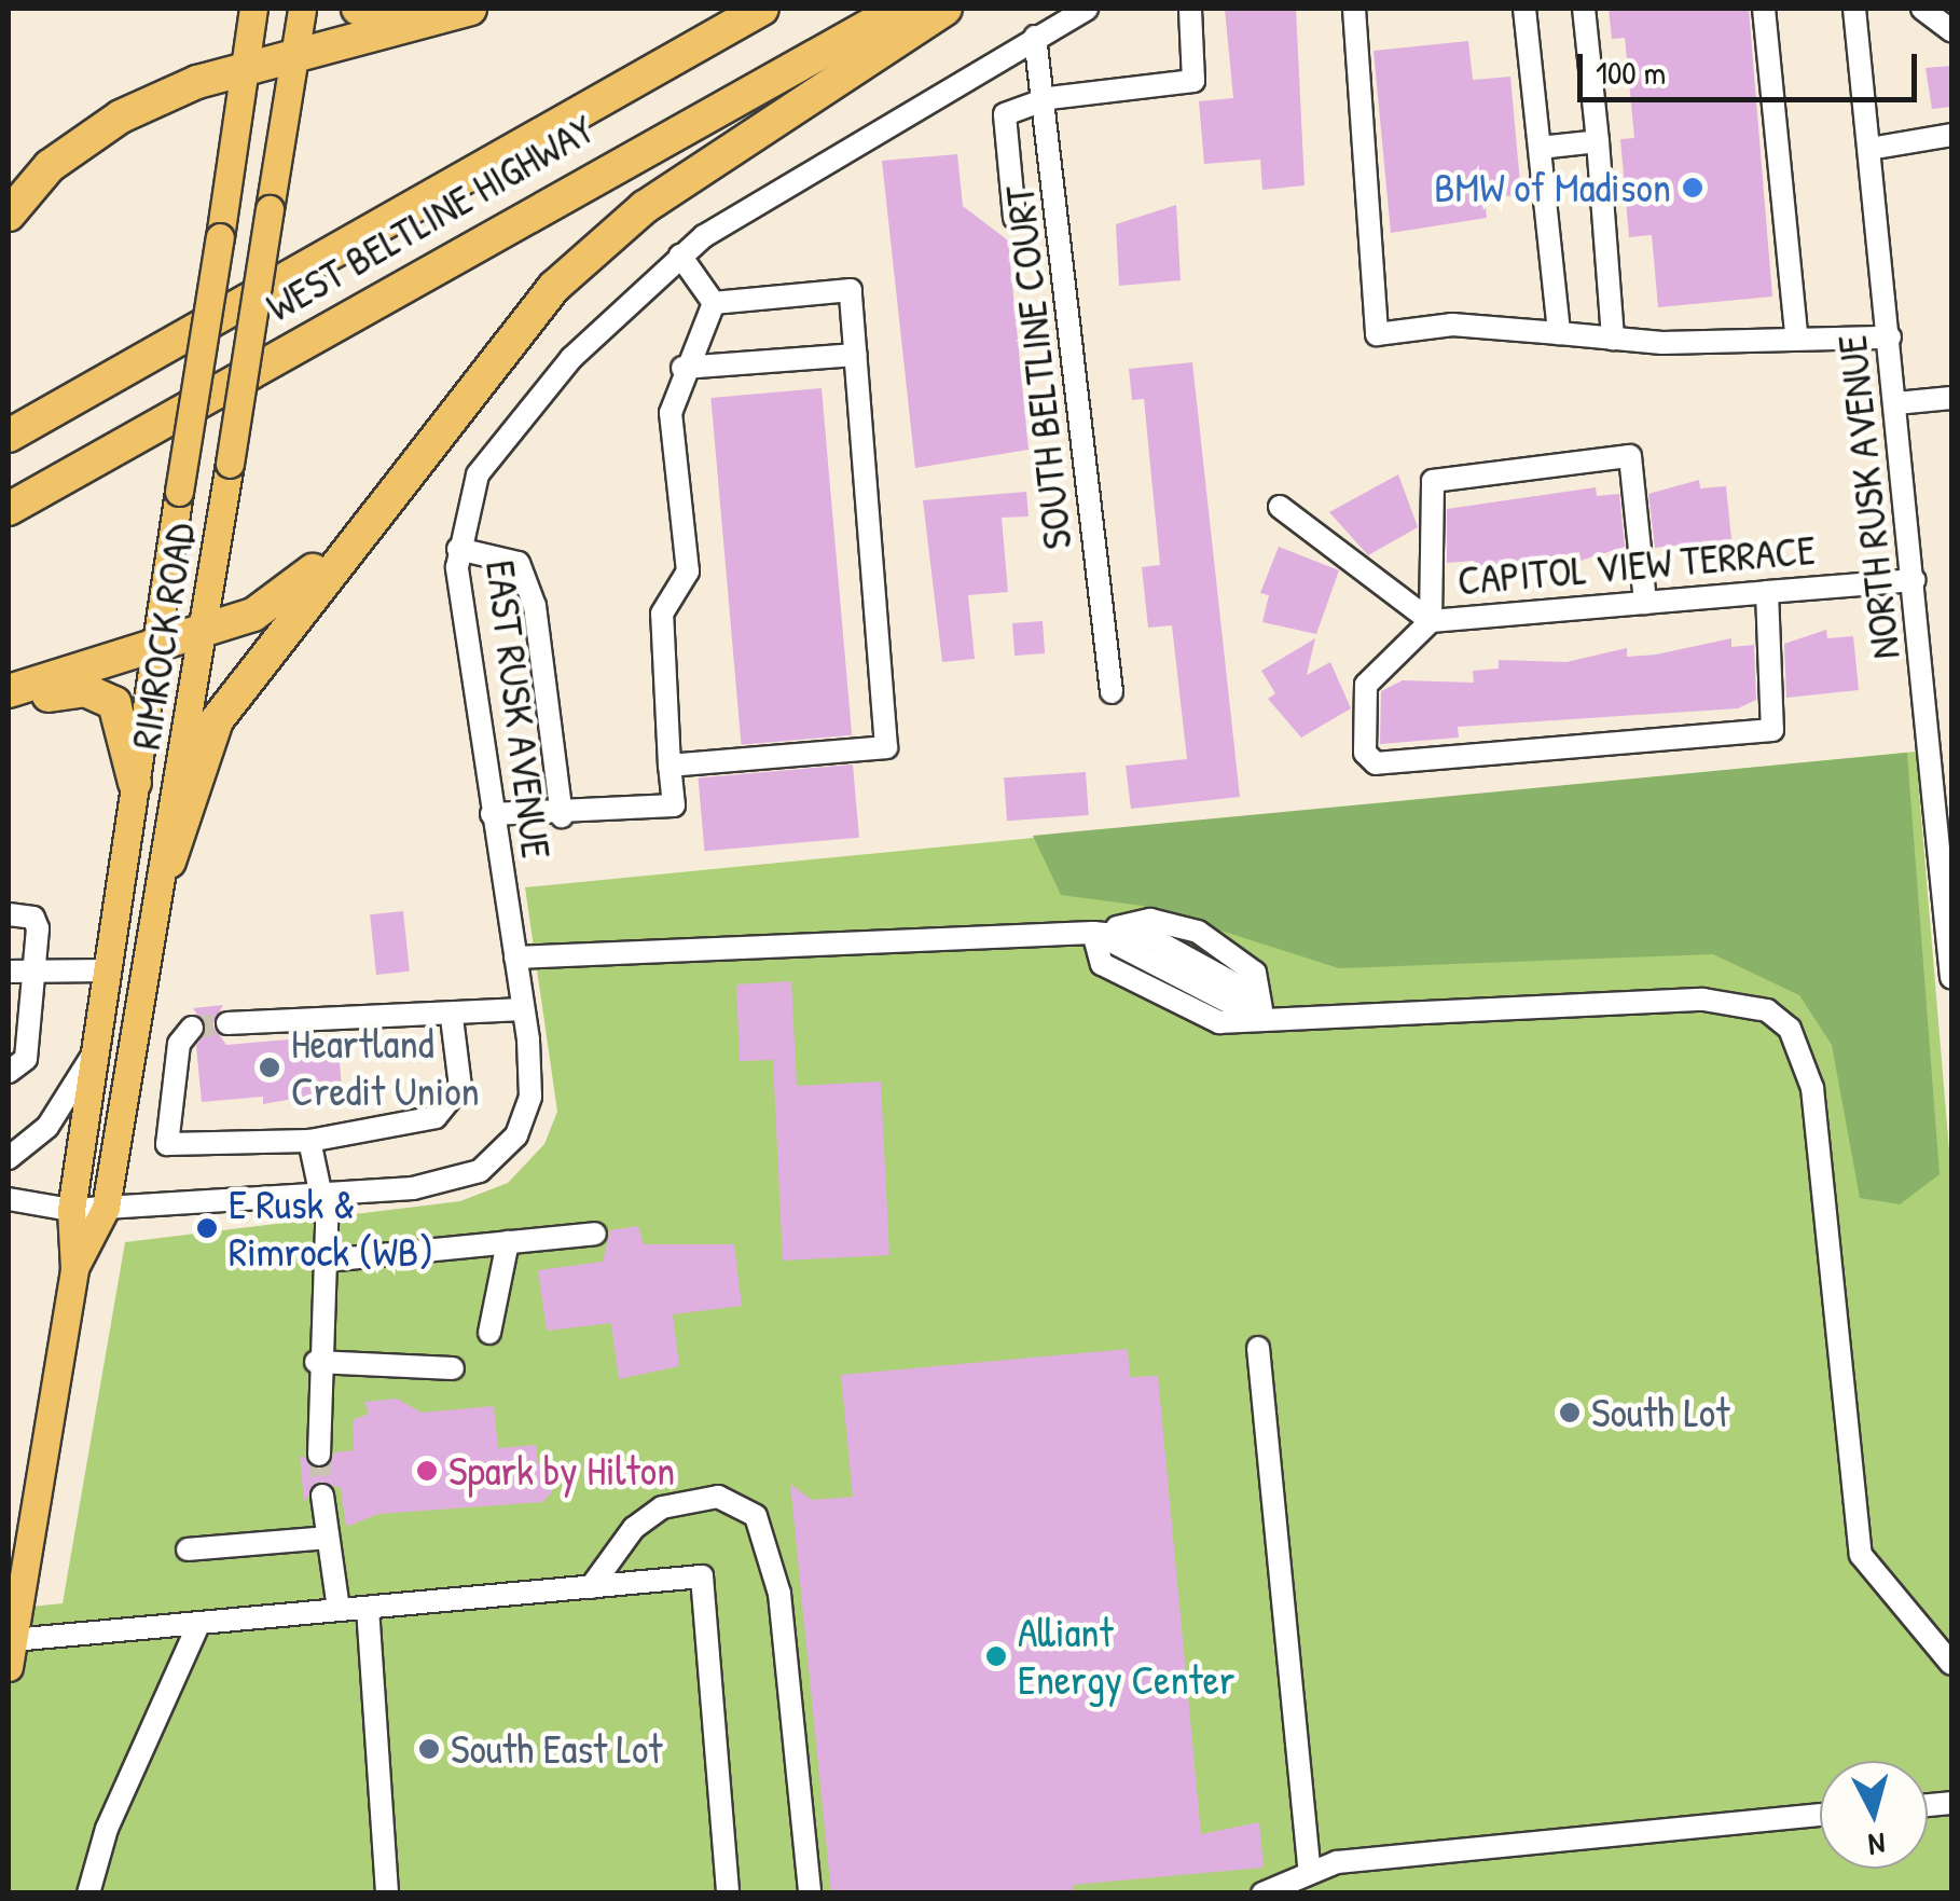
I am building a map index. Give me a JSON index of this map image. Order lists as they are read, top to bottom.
{
  "streets": {
    "highway": ["WEST BELTLINE HIGHWAY"],
    "main road": ["RIMROCK ROAD"],
    "street": [
      "SOUTH BELTLINE COURT",
      "NORTH RUSK AVENUE",
      "CAPITOL VIEW TERRACE",
      "EAST RUSK AVENUE"
    ]
  },
  "crossings": [
    ["SOUTH BELTLINE COURT", "EAST RUSK AVENUE"],
    ["NORTH RUSK AVENUE", "CAPITOL VIEW TERRACE"],
    ["RIMROCK ROAD", "EAST RUSK AVENUE"]
  ],
  "places": [
    "BMW of Madison",
    "Heartland Credit Union",
    "E Rusk & Rimrock (WB)",
    "South Lot",
    "Spark by Hilton",
    "Alliant Energy Center",
    "South East Lot"
  ],
  "scale_bar": "100 m",
  "north": "bottom"
}
